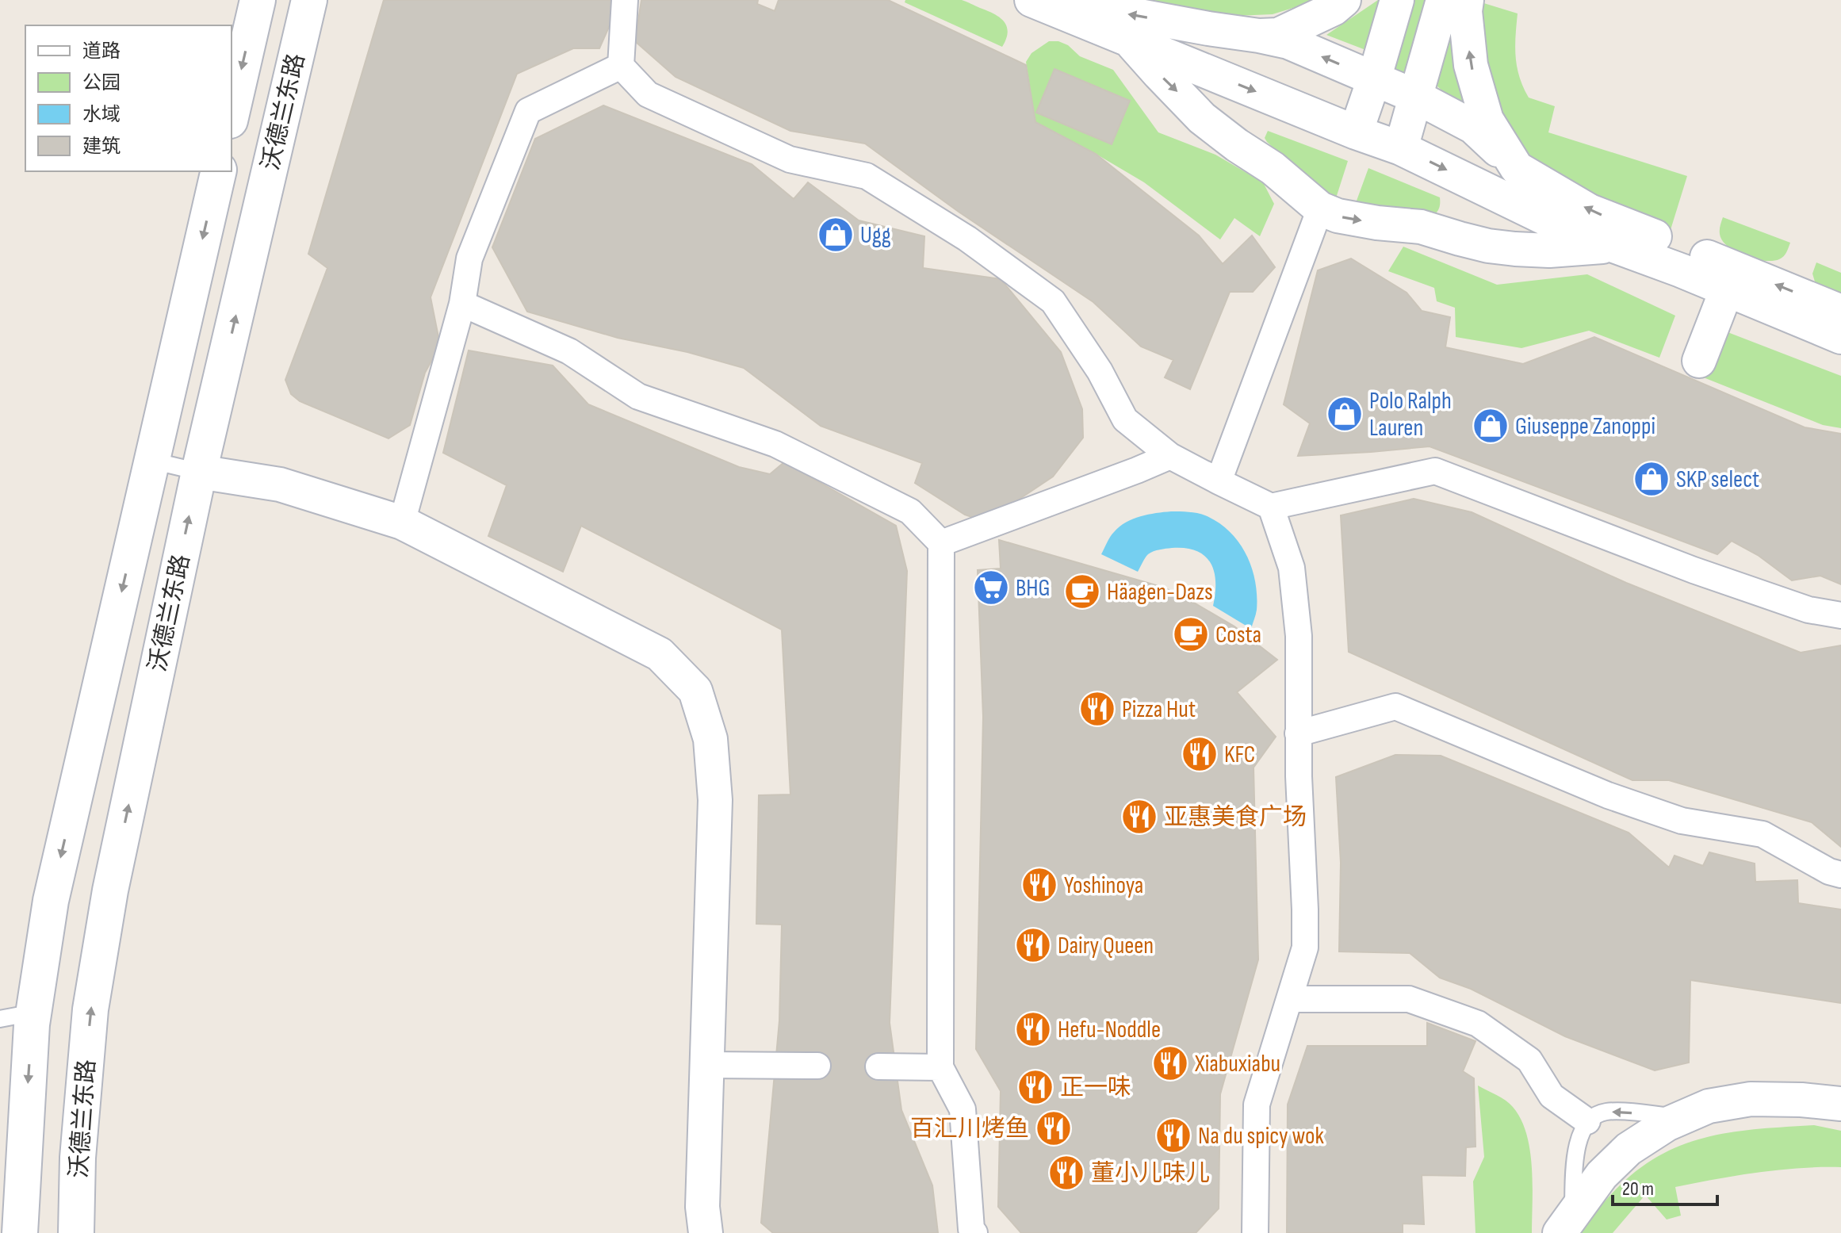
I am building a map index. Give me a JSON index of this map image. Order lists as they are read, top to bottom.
{
  "streets": {
    "street": ["沃德兰东路"]
  },
  "places": {
    "shop": [
      "Ugg",
      "Polo Ralph Lauren",
      "Giuseppe Zanoppi",
      "SKP select"
    ],
    "supermarket": ["BHG"],
    "cafe": ["Häagen-Dazs", "Costa"],
    "restaurant": [
      "Pizza Hut",
      "KFC",
      "亚惠美食广场",
      "Yoshinoya",
      "Dairy Queen",
      "Hefu-Noddle",
      "Xiabuxiabu",
      "正一味",
      "百汇川烤鱼",
      "Na du spicy wok",
      "董小儿味儿"
    ]
  },
  "legend": [
    "道路",
    "公园",
    "水域",
    "建筑"
  ],
  "scale_bar": "20 m"
}
